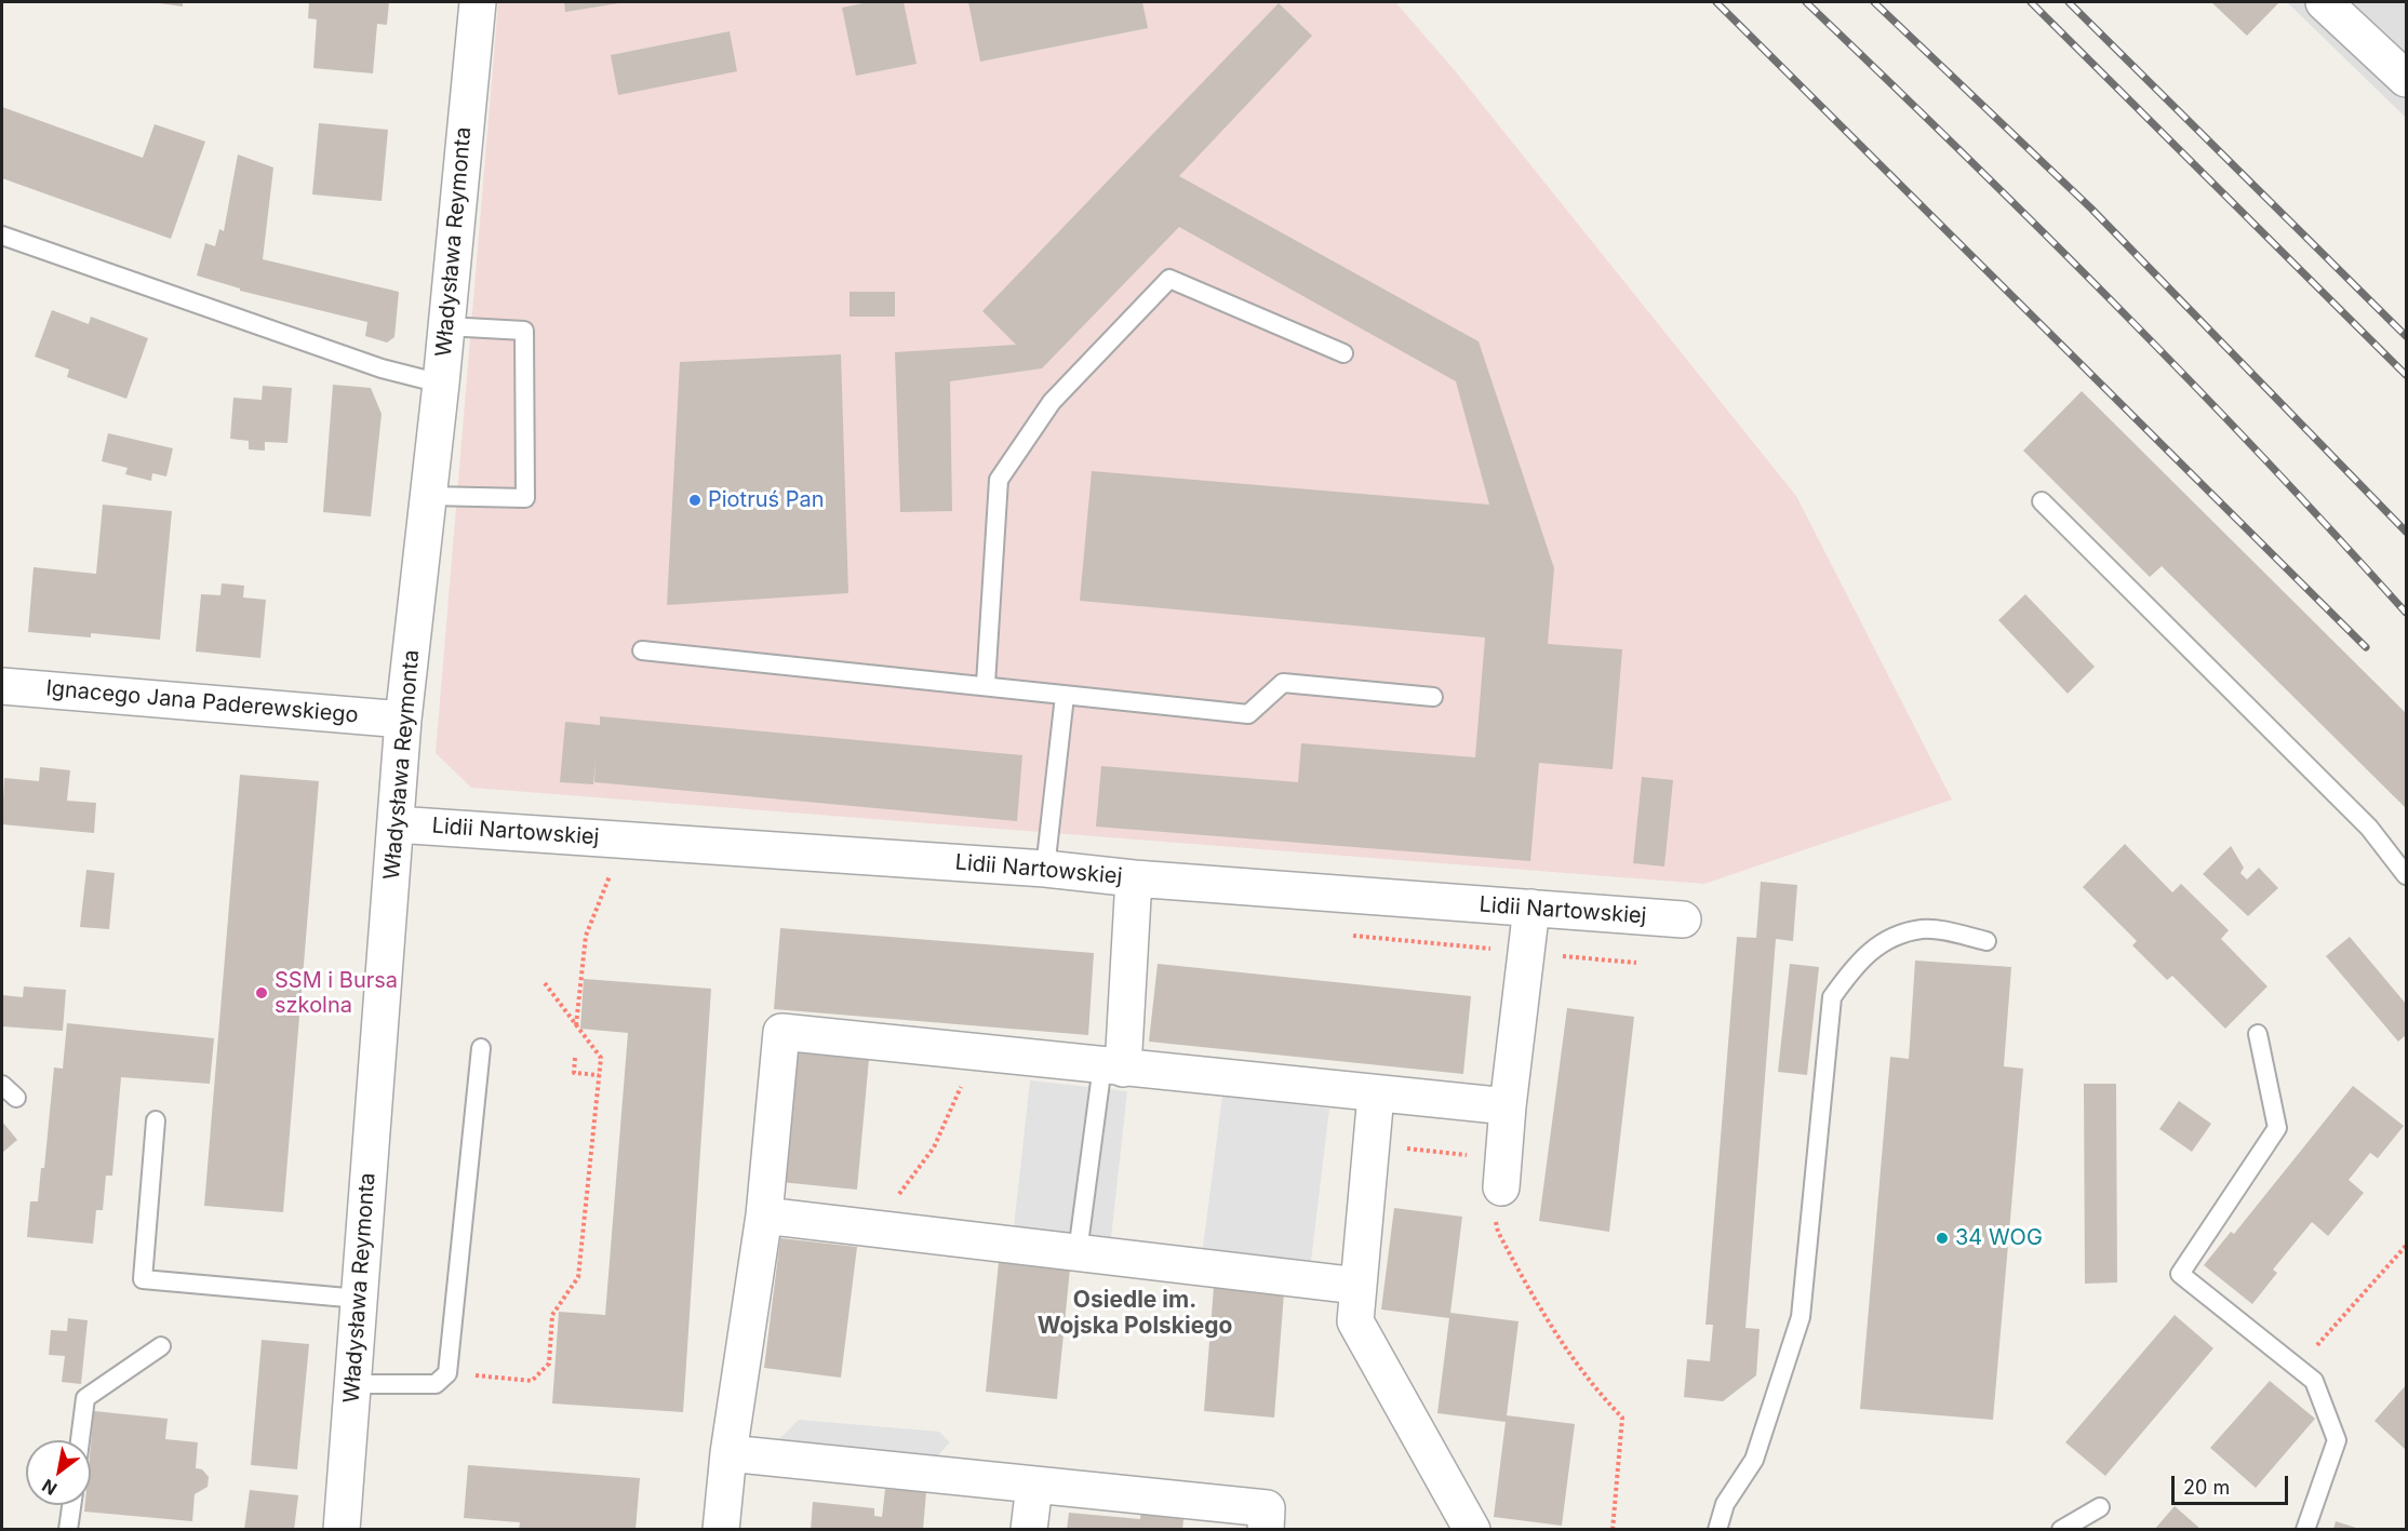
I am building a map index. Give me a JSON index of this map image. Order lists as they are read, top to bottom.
{
  "streets": {
    "street": ["Władysława Reymonta", "Ignacego Jana Paderewskiego", "Lidii Nartowskiej"]
  },
  "crossings": [
    ["Władysława Reymonta", "Ignacego Jana Paderewskiego"],
    ["Władysława Reymonta", "Lidii Nartowskiej"]
  ],
  "districts": ["Osiedle im. Wojska Polskiego"],
  "places": ["Piotruś Pan", "SSM i Bursa szkolna", "34 WOG"],
  "scale_bar": "20 m",
  "north": "bottom left"
}
